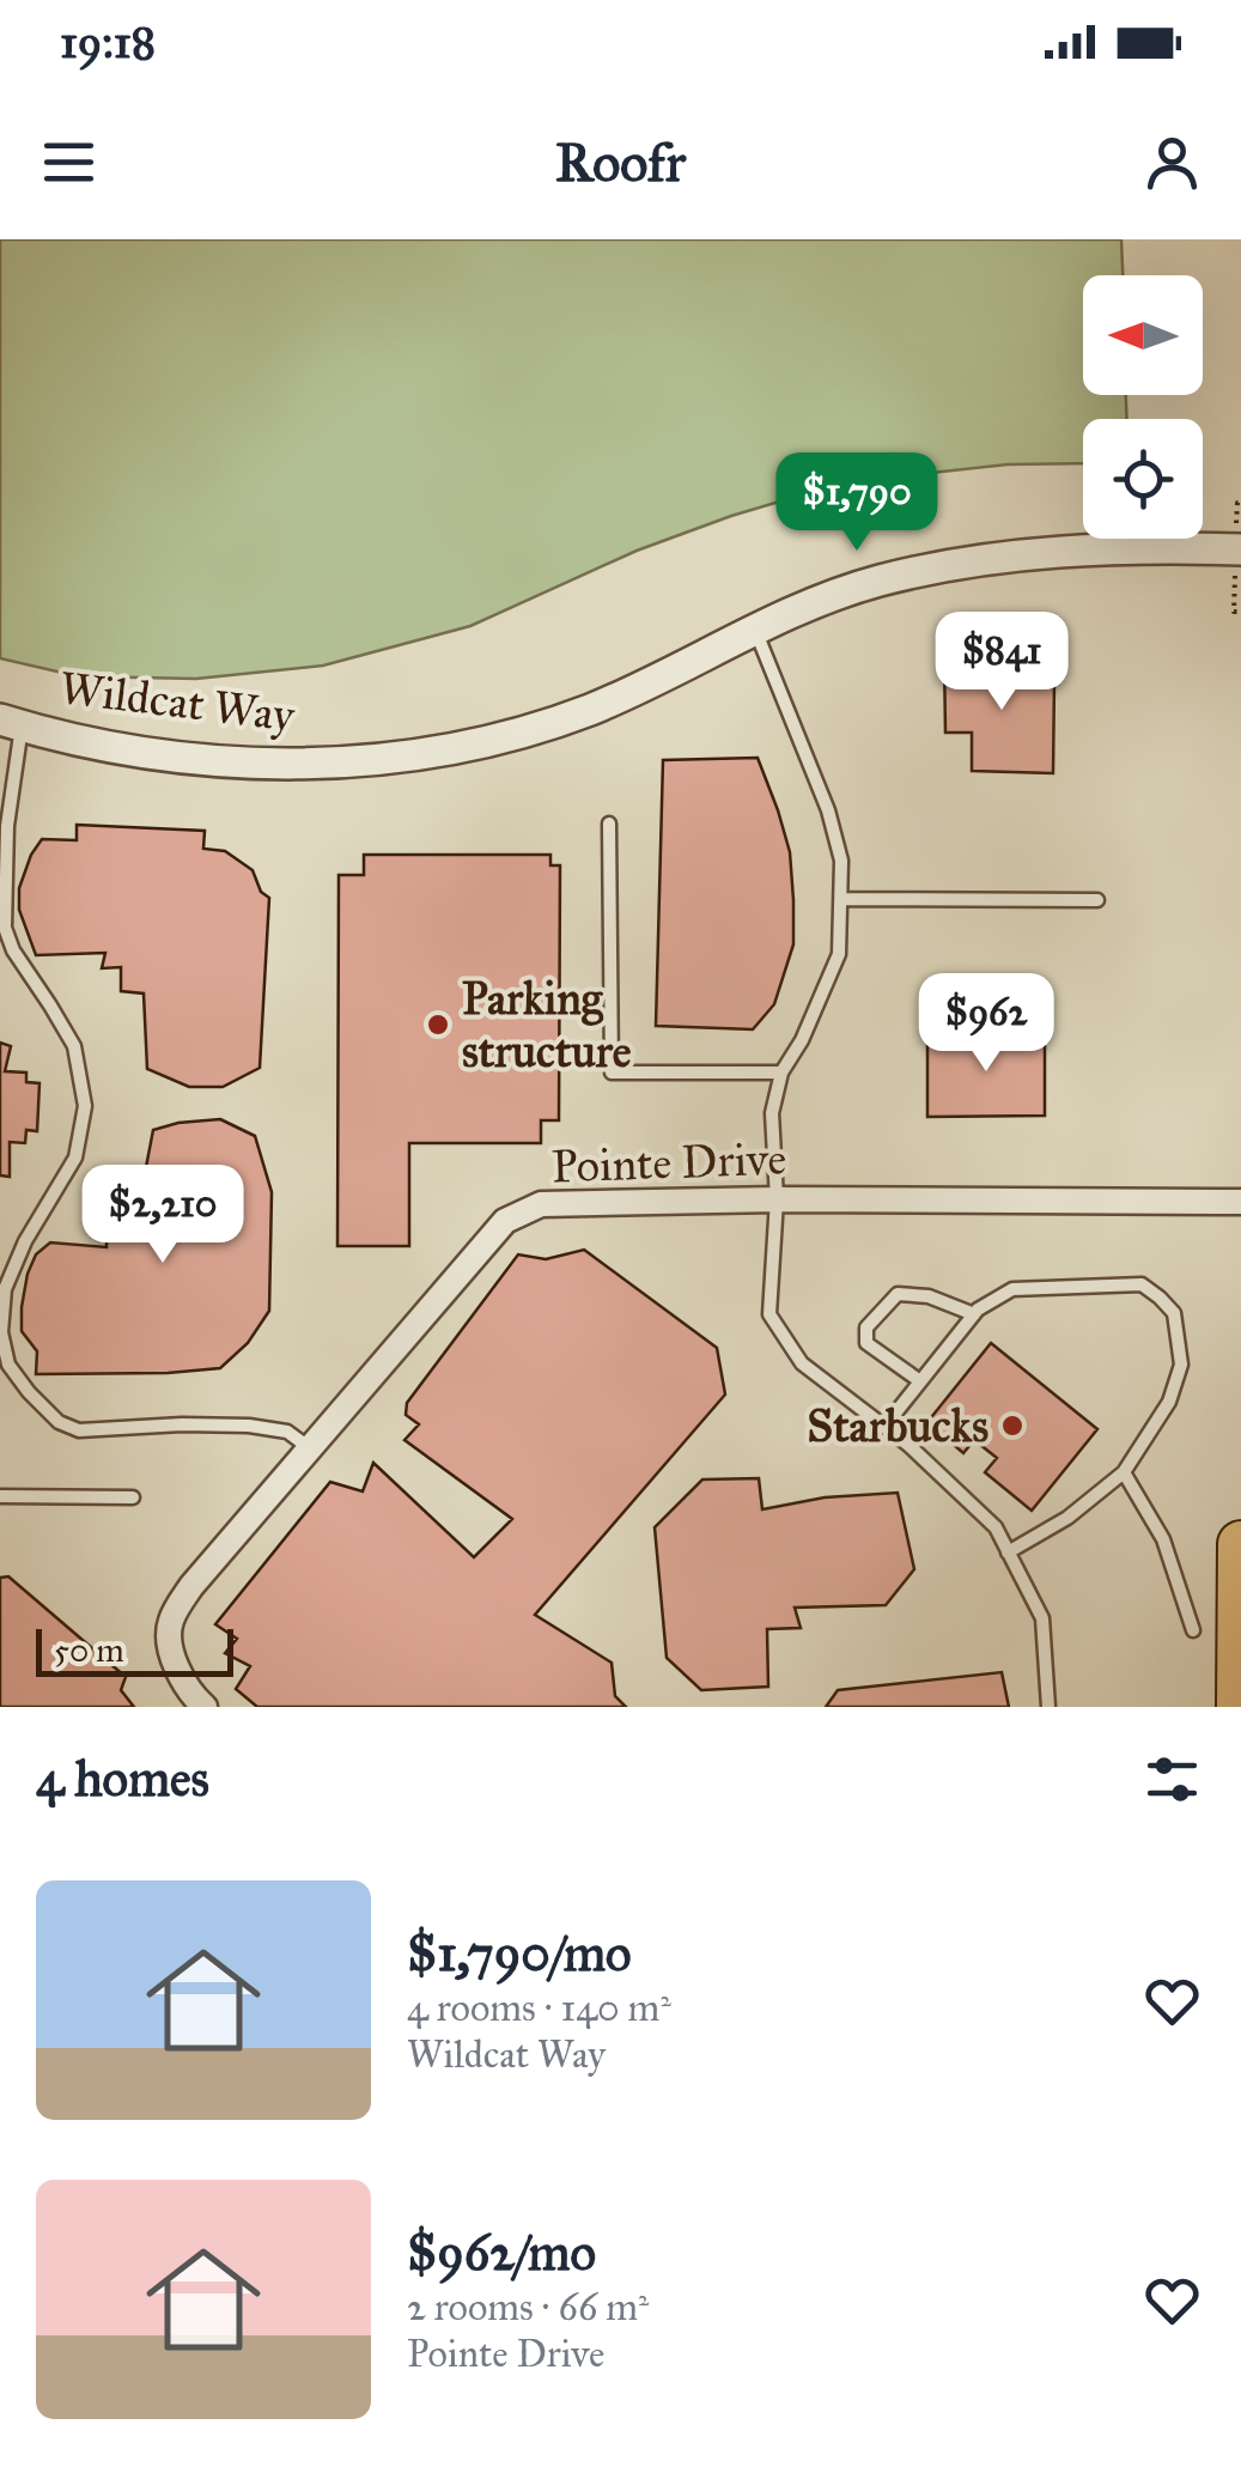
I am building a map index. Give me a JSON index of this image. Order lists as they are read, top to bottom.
{
  "streets": {
    "street": ["Wildcat Way", "Pointe Drive"]
  },
  "places": ["Parking structure", "Starbucks"],
  "scale_bar": "50 m",
  "north": "left",
  "page": {
    "status": "19:18",
    "header": "Roofr",
    "price": [
      "$1,790",
      "$841",
      "$962",
      "$2,210"
    ],
    "scale": "50 m",
    "heading": "4 homes",
    "list": [
      {
        "name": "$1,790/mo",
        "note": "4 rooms · 140 m² · Wildcat Way"
      },
      {
        "name": "$962/mo",
        "note": "2 rooms · 66 m² · Pointe Drive"
      }
    ]
  }
}
